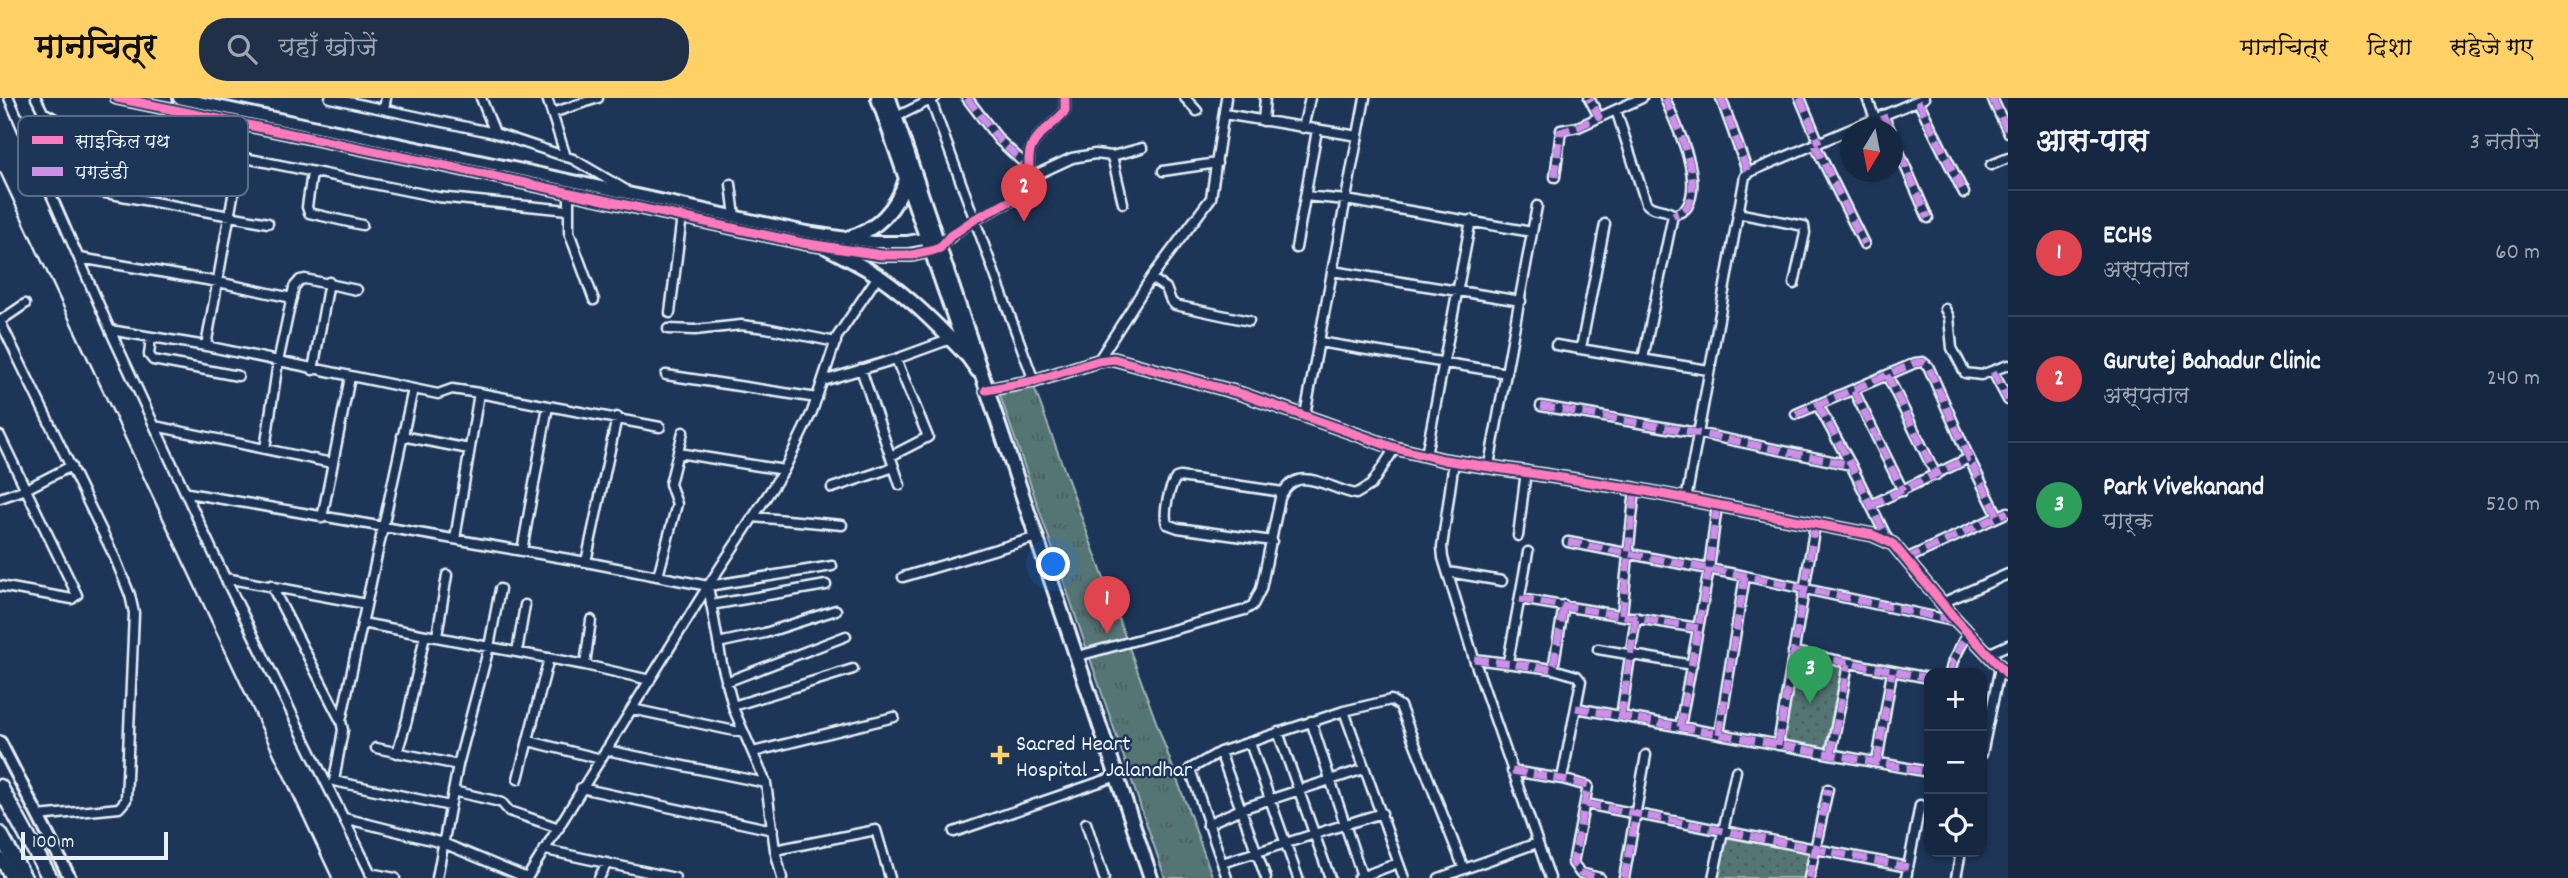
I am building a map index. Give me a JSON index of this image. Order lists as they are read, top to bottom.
{
  "places": {
    "health": ["Sacred Heart Hospital - Jalandhar"]
  },
  "legend": ["साइकिल पथ", "पगडंडी"],
  "scale_bar": "100 m",
  "north": "bottom",
  "page": {
    "header": "मानचित्र",
    "search": "यहाँ खोजें",
    "nav": ["मानचित्र", "दिशा", "सहेजे गए"],
    "heading": ["आस-पास", "3 नतीजे"],
    "pins": ["2", "1", "3"],
    "list": [
      {
        "mark": "1",
        "name": "ECHS",
        "note": "अस्पताल",
        "value": "60 m"
      },
      {
        "mark": "2",
        "name": "Gurutej Bahadur Clinic",
        "note": "अस्पताल",
        "value": "240 m"
      },
      {
        "mark": "3",
        "name": "Park Vivekanand",
        "note": "पार्क",
        "value": "520 m"
      }
    ],
    "map_buttons": ["+", "−"],
    "scale": "100 m"
  }
}
